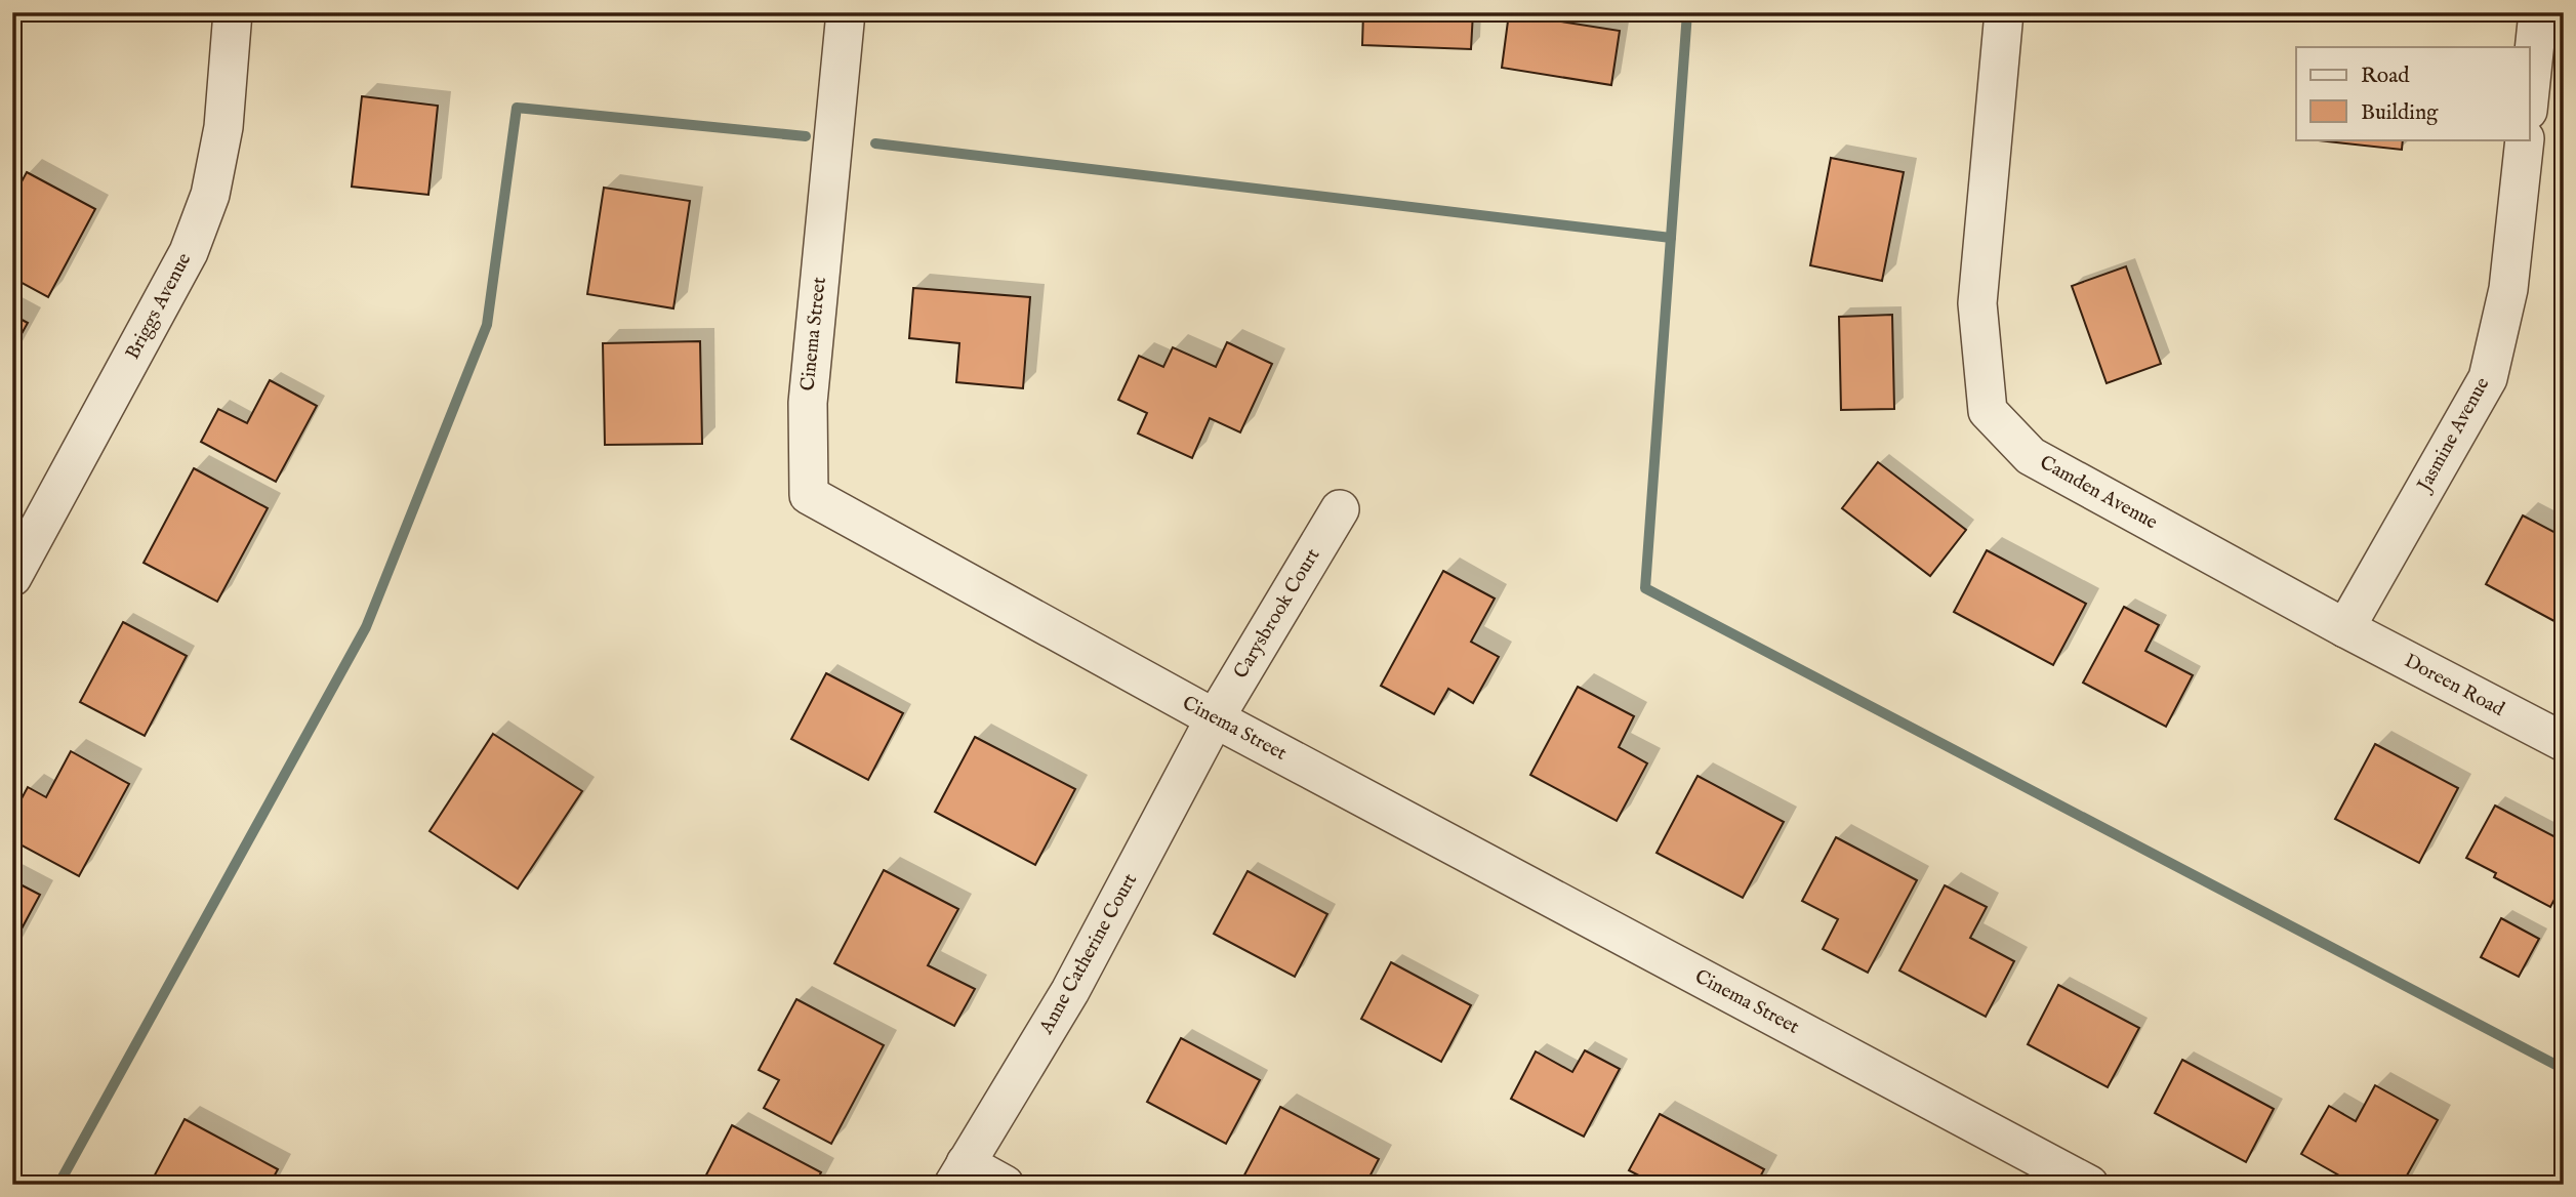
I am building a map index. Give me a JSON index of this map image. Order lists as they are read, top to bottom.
{
  "streets": {
    "street": [
      "Briggs Avenue",
      "Cinema Street",
      "Jasmine Avenue",
      "Camden Avenue",
      "Carysbrook Court",
      "Doreen Road",
      "Anne Catherine Court"
    ]
  },
  "crossings": [
    ["Cinema Street", "Carysbrook Court"],
    ["Cinema Street", "Anne Catherine Court"],
    ["Jasmine Avenue", "Camden Avenue"],
    ["Jasmine Avenue", "Doreen Road"],
    ["Camden Avenue", "Doreen Road"],
    ["Carysbrook Court", "Anne Catherine Court"]
  ],
  "legend": ["Road", "Building"]
}
